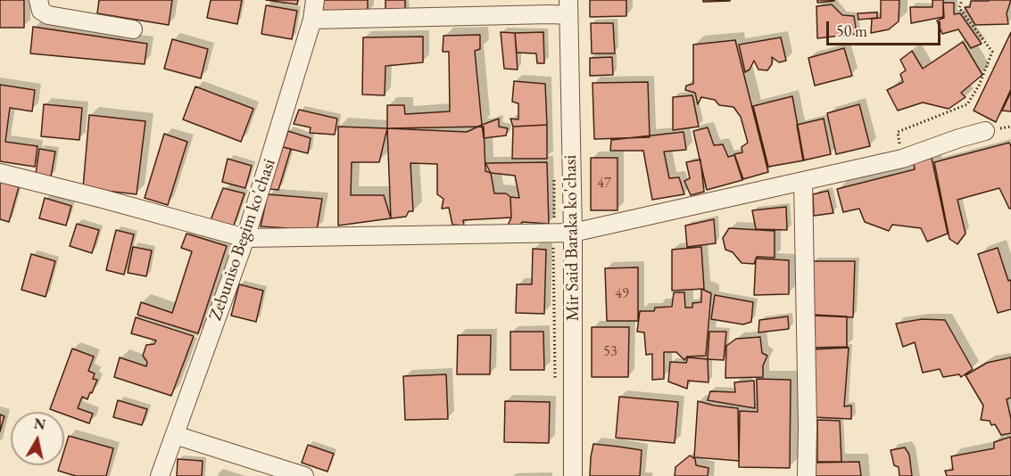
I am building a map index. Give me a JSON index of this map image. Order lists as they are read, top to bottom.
{
  "streets": {
    "street": ["Mir Said Baraka ko'chasi", "Zebuniso Begim ko'chasi"]
  },
  "house_numbers": ["47", "49", "53"],
  "scale_bar": "50 m",
  "north": "top"
}
